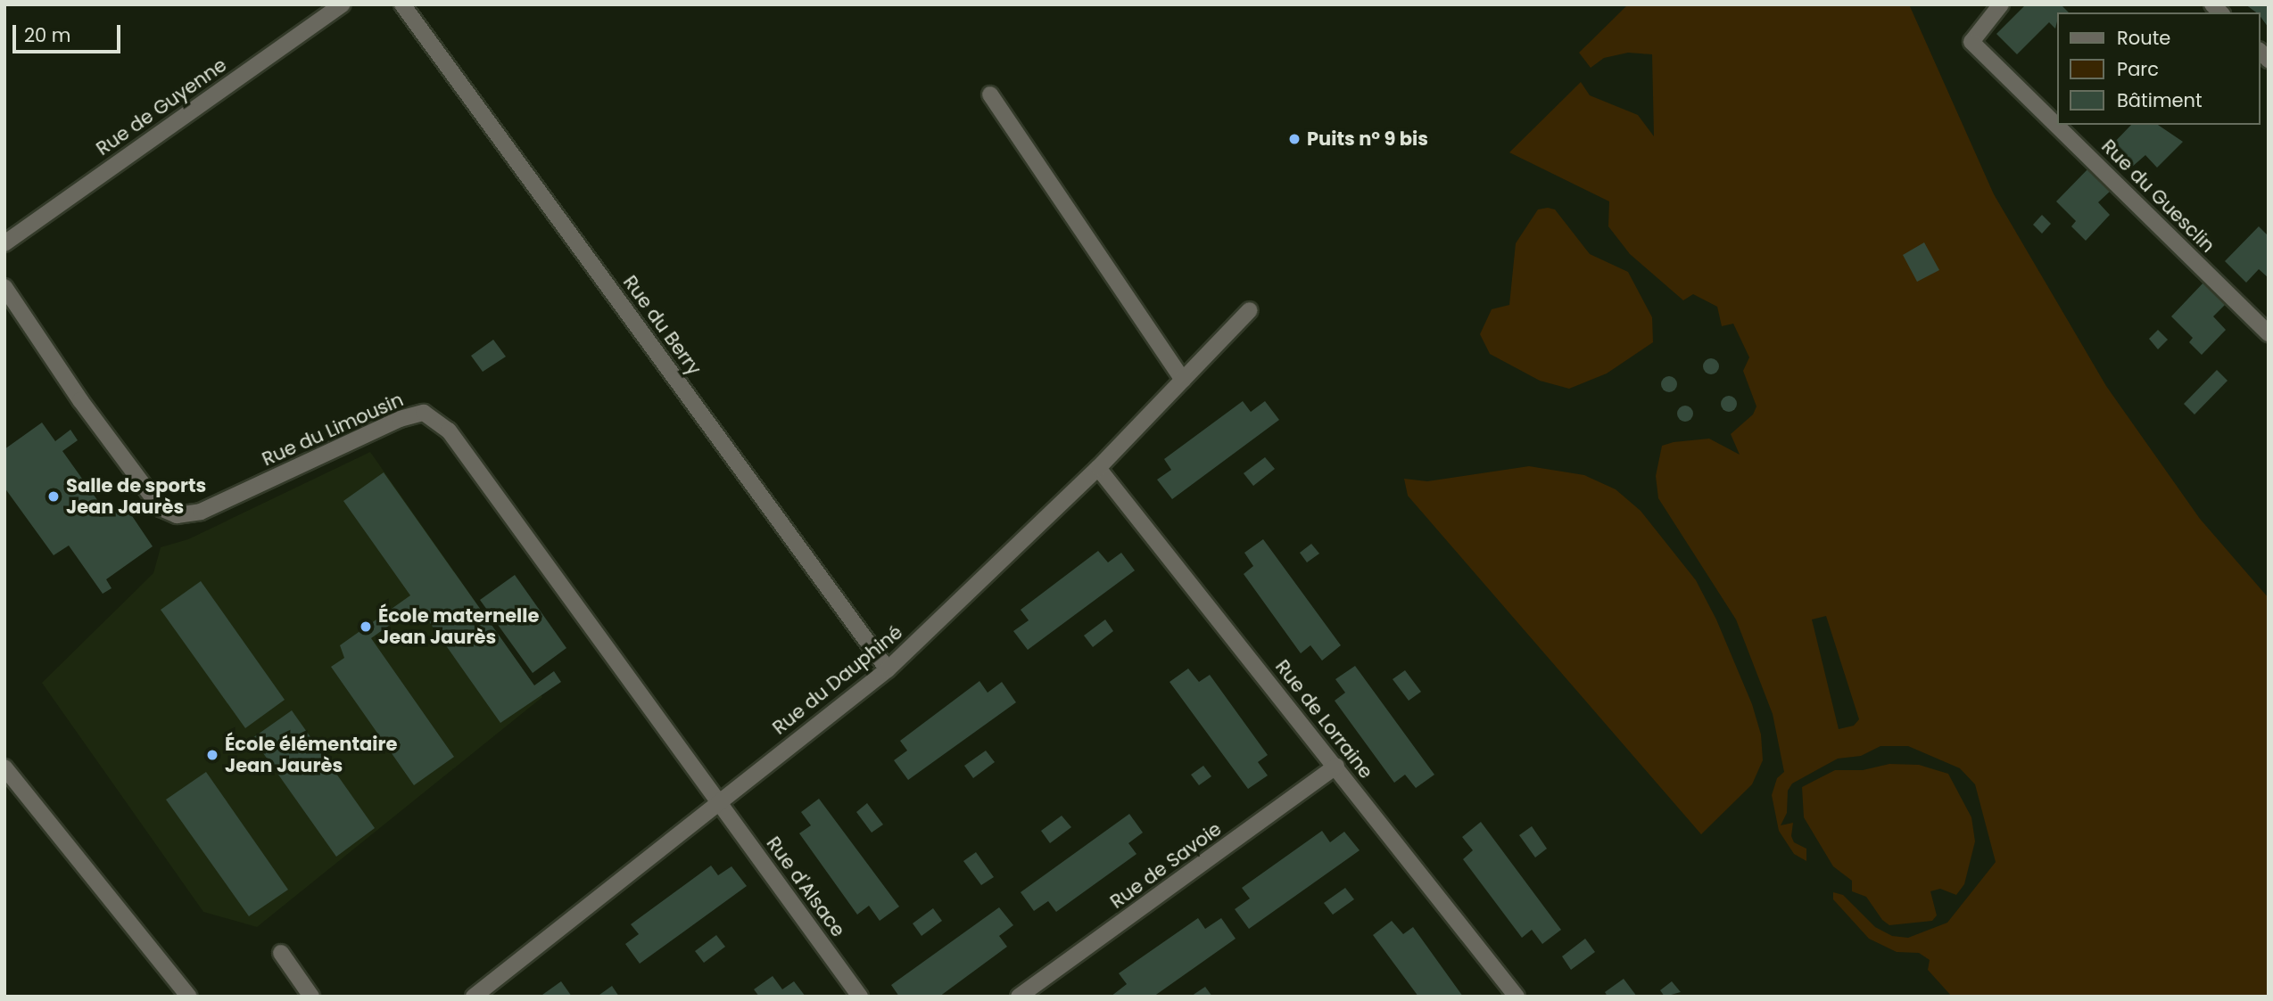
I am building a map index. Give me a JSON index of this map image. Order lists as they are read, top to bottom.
{
  "streets": {
    "street": [
      "Rue de Guyenne",
      "Rue du Guesclin",
      "Rue du Berry",
      "Rue du Limousin",
      "Rue du Dauphiné",
      "Rue de Lorraine",
      "Rue de Savoie",
      "Rue d'Alsace"
    ]
  },
  "crossings": [
    ["Rue du Berry", "Rue du Dauphiné"],
    ["Rue du Limousin", "Rue du Dauphiné"],
    ["Rue du Limousin", "Rue d'Alsace"],
    ["Rue du Dauphiné", "Rue de Lorraine"],
    ["Rue du Dauphiné", "Rue d'Alsace"],
    ["Rue de Lorraine", "Rue de Savoie"]
  ],
  "places": [
    "Puits n° 9 bis",
    "Salle de sports Jean Jaurès",
    "École maternelle Jean Jaurès",
    "École élémentaire Jean Jaurès"
  ],
  "legend": ["Route", "Parc", "Bâtiment"],
  "scale_bar": "20 m"
}
